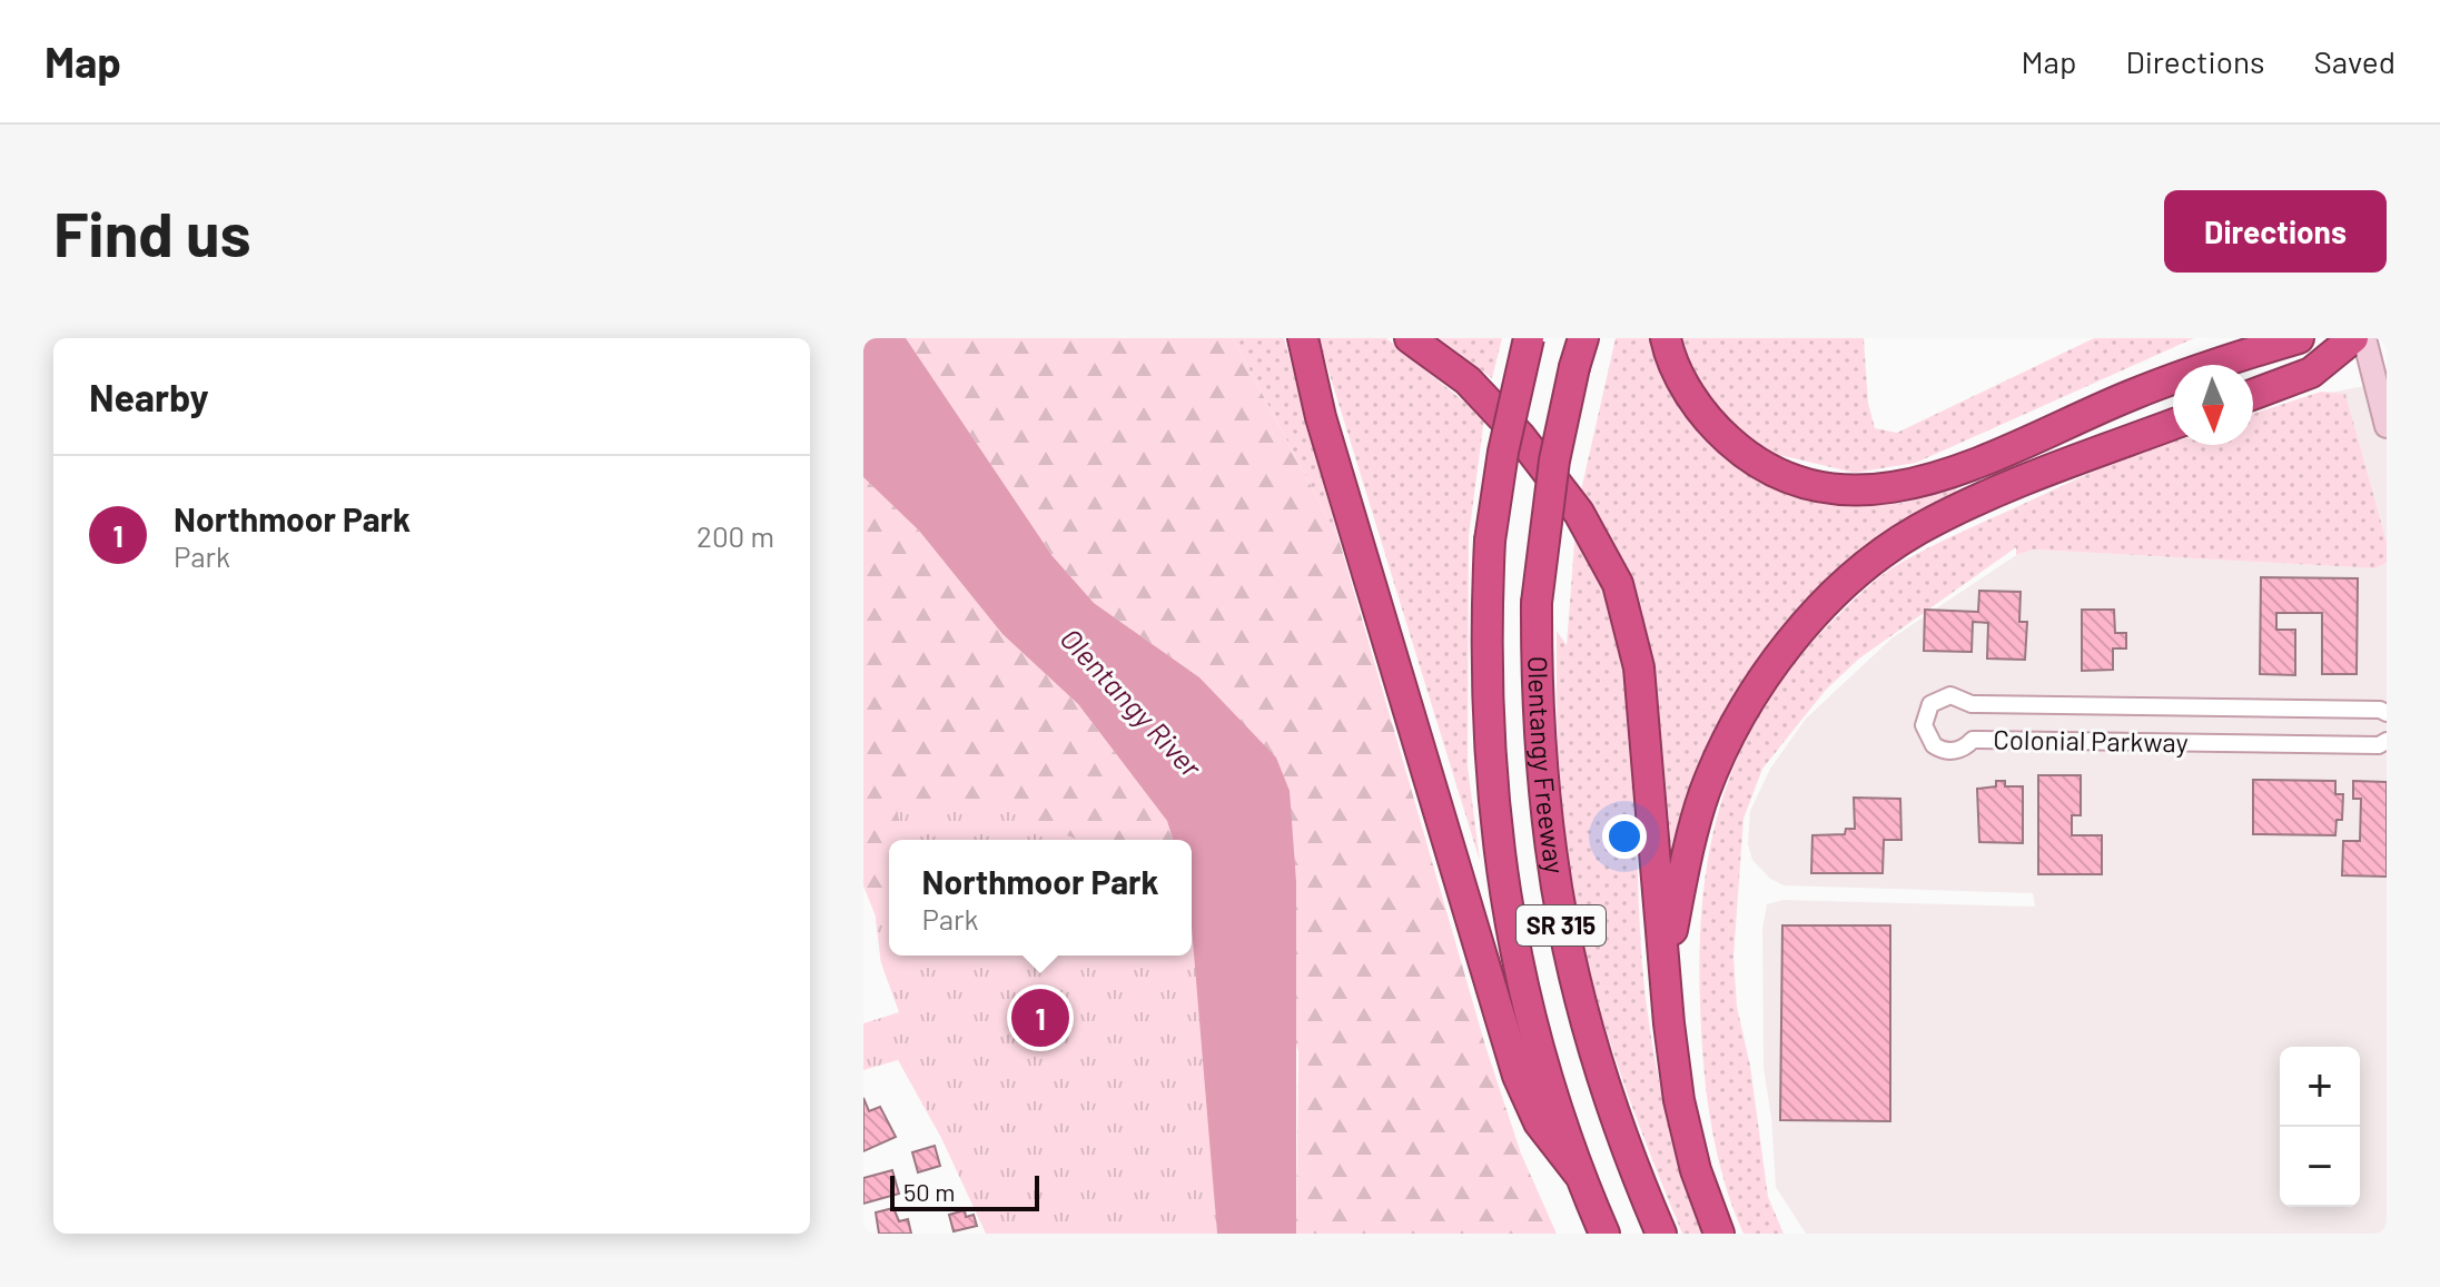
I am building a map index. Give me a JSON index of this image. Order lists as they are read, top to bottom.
{
  "streets": {
    "highway": ["Olentangy Freeway", "SR 315"],
    "street": ["Colonial Parkway"]
  },
  "water": ["Olentangy River"],
  "scale_bar": "50 m",
  "north": "bottom",
  "page": {
    "header": "Map",
    "nav": ["Map", "Directions", "Saved"],
    "buttons": "Directions",
    "title": "Find us",
    "heading": "Nearby",
    "list": [
      {
        "mark": "1",
        "name": "Northmoor Park",
        "note": "Park",
        "value": "200 m"
      }
    ],
    "popup": ["Northmoor Park", "Park"],
    "pins": "1",
    "map_buttons": ["+", "−"],
    "scale": "50 m"
  }
}
